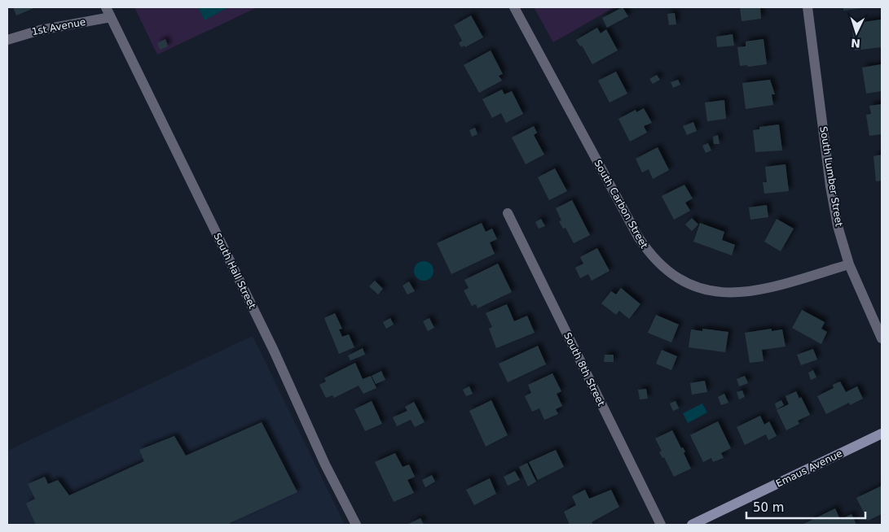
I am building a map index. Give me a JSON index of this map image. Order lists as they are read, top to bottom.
{
  "streets": {
    "main road": ["Emaus Avenue"],
    "street": [
      "1st Avenue",
      "South Lumber Street",
      "South Carbon Street",
      "South Hall Street",
      "South 8th Street"
    ]
  },
  "crossings": [
    ["1st Avenue", "South Hall Street"],
    ["South Lumber Street", "South Carbon Street"]
  ],
  "scale_bar": "50 m",
  "north": "bottom"
}
